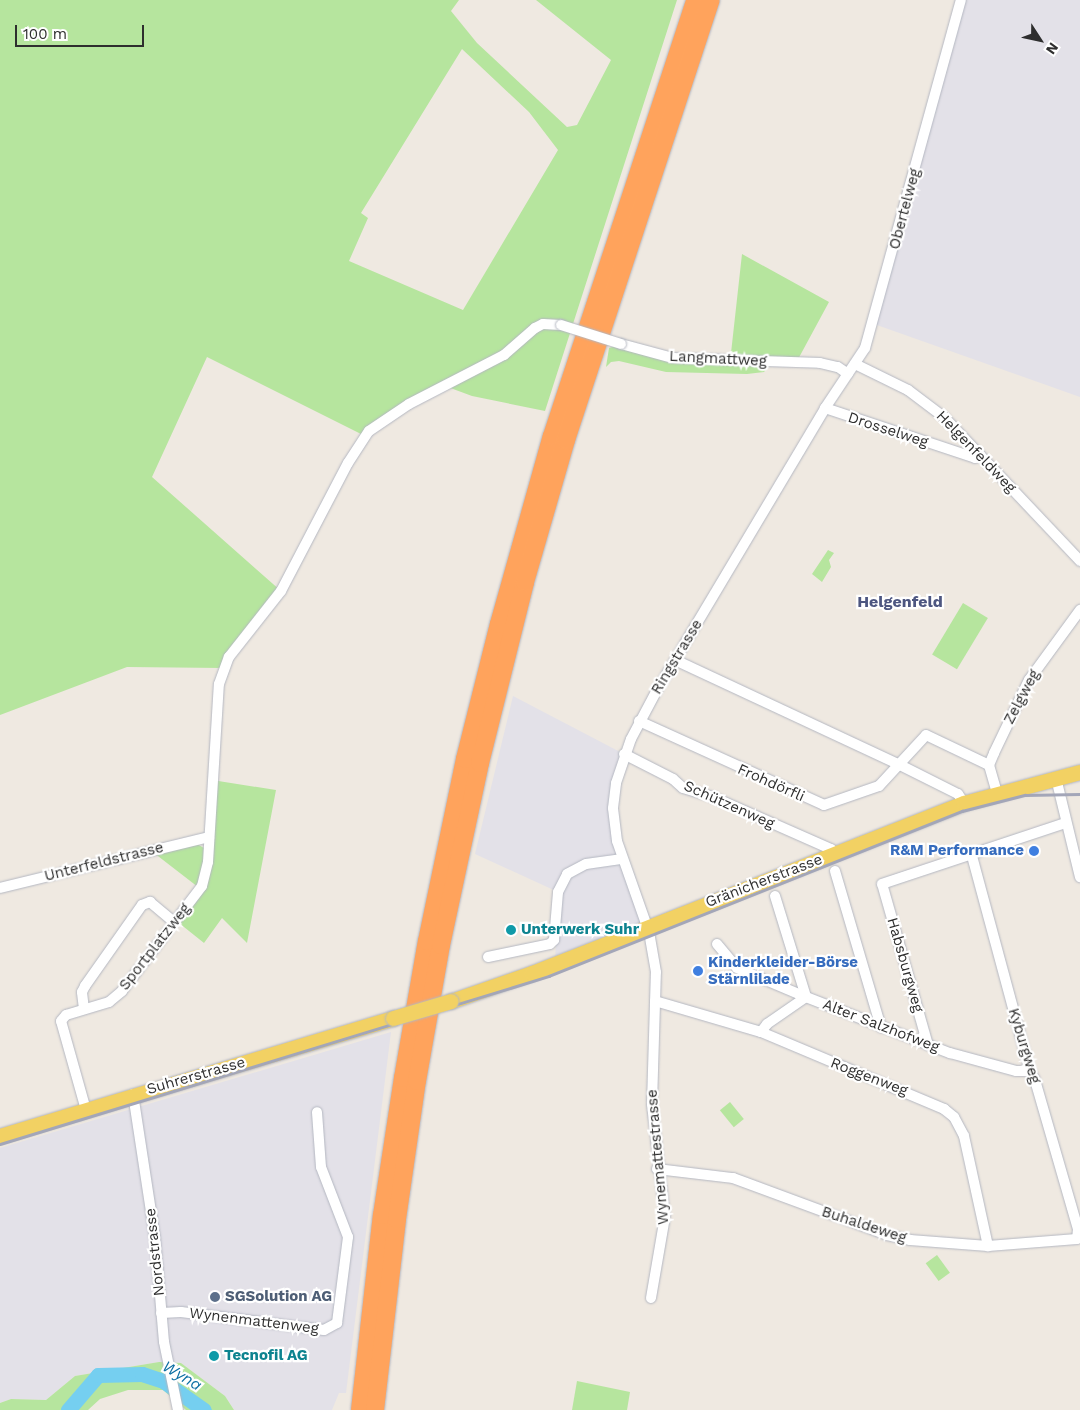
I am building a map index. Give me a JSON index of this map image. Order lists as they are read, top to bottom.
{
  "streets": {
    "main road": ["Gränicherstrasse", "Suhrerstrasse"],
    "street": [
      "Obertelweg",
      "Langmattweg",
      "Drosselweg",
      "Helgenfeldweg",
      "Ringstrasse",
      "Zelgweg",
      "Frohdörfli",
      "Schützenweg",
      "Unterfeldstrasse",
      "Sportplatzweg",
      "Habsburgweg",
      "Alter Salzhofweg",
      "Kyburgweg",
      "Roggenweg",
      "Wynemattestrasse",
      "Buhaldeweg",
      "Nordstrasse",
      "Wynenmattenweg"
    ]
  },
  "crossings": [
    ["Obertelweg", "Langmattweg"],
    ["Obertelweg", "Drosselweg"],
    ["Obertelweg", "Helgenfeldweg"],
    ["Obertelweg", "Ringstrasse"],
    ["Langmattweg", "Sportplatzweg"],
    ["Drosselweg", "Helgenfeldweg"],
    ["Drosselweg", "Ringstrasse"],
    ["Ringstrasse", "Frohdörfli"],
    ["Ringstrasse", "Schützenweg"],
    ["Ringstrasse", "Gränicherstrasse"],
    ["Ringstrasse", "Wynemattestrasse"],
    ["Zelgweg", "Frohdörfli"],
    ["Schützenweg", "Gränicherstrasse"],
    ["Unterfeldstrasse", "Sportplatzweg"],
    ["Gränicherstrasse", "Suhrerstrasse"],
    ["Gränicherstrasse", "Wynemattestrasse"],
    ["Sportplatzweg", "Suhrerstrasse"],
    ["Habsburgweg", "Alter Salzhofweg"],
    ["Habsburgweg", "Kyburgweg"],
    ["Alter Salzhofweg", "Kyburgweg"],
    ["Kyburgweg", "Buhaldeweg"],
    ["Suhrerstrasse", "Nordstrasse"],
    ["Roggenweg", "Wynemattestrasse"],
    ["Roggenweg", "Buhaldeweg"],
    ["Wynemattestrasse", "Buhaldeweg"],
    ["Nordstrasse", "Wynenmattenweg"]
  ],
  "districts": ["Helgenfeld"],
  "water": ["Wyna"],
  "places": [
    "R&M Performance",
    "Unterwerk Suhr",
    "Kinderkleider-Börse Stärnlilade",
    "SGSolution AG",
    "Tecnofil AG"
  ],
  "scale_bar": "100 m",
  "north": "bottom right"
}
